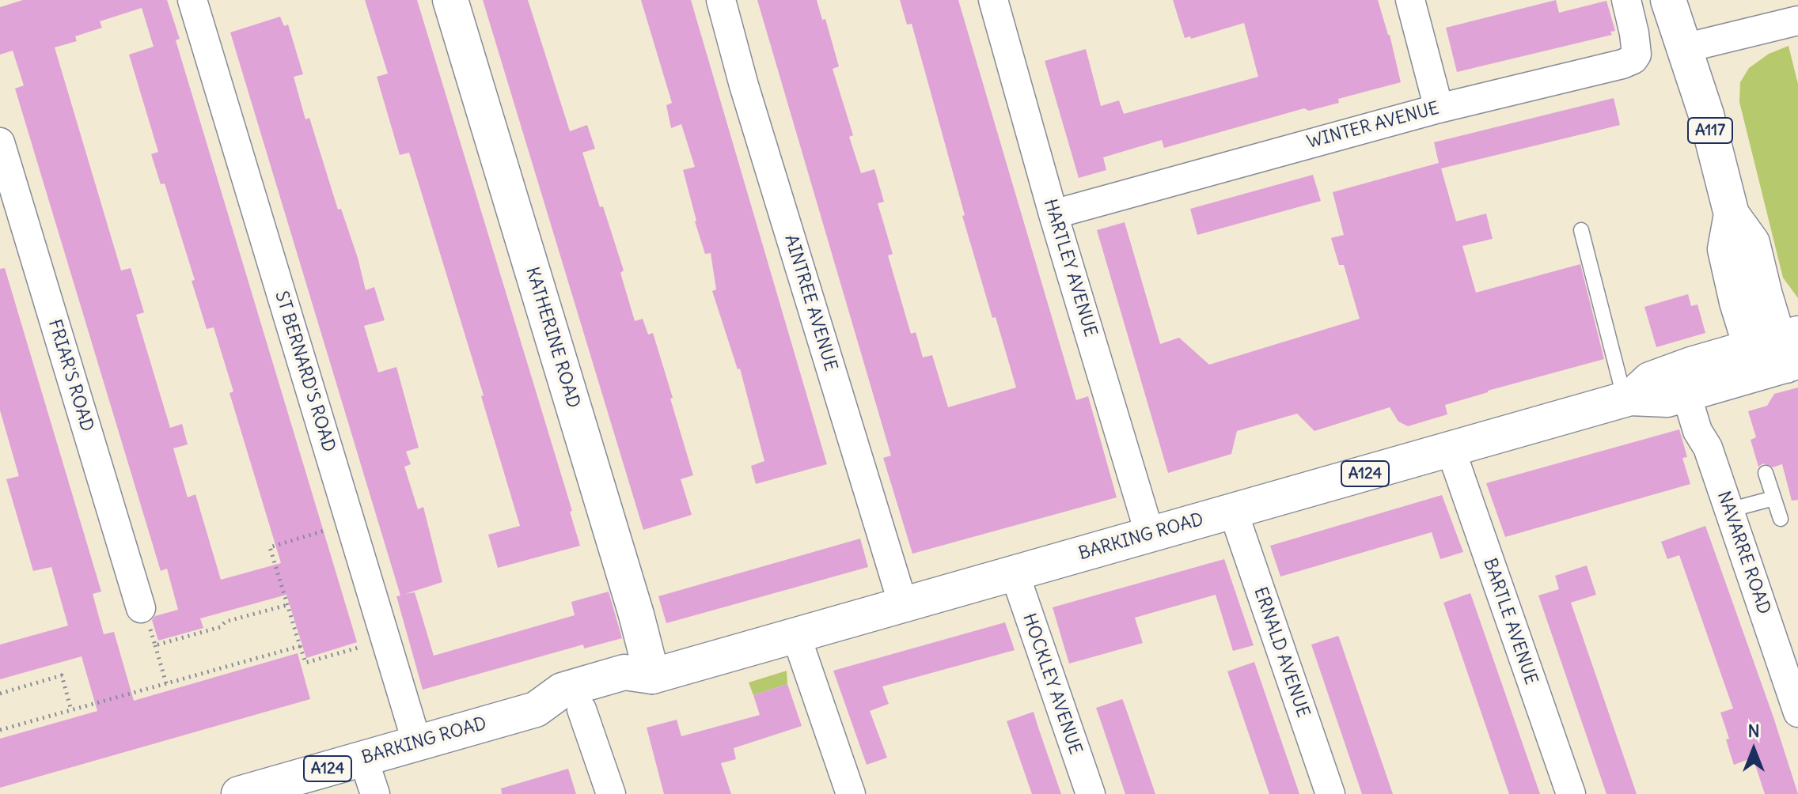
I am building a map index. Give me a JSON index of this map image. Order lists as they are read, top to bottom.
{
  "streets": {
    "main road": [
      "A117",
      "KATHERINE ROAD",
      "A124",
      "BARKING ROAD"
    ],
    "street": [
      "WINTER AVENUE",
      "HARTLEY AVENUE",
      "AINTREE AVENUE",
      "ST BERNARD'S ROAD",
      "FRIAR'S ROAD",
      "NAVARRE ROAD",
      "BARTLE AVENUE",
      "ERNALD AVENUE",
      "HOCKLEY AVENUE"
    ]
  },
  "crossings": [
    ["WINTER AVENUE", "HARTLEY AVENUE"],
    ["A117", "BARKING ROAD"],
    ["HARTLEY AVENUE", "BARKING ROAD"],
    ["AINTREE AVENUE", "BARKING ROAD"],
    ["KATHERINE ROAD", "BARKING ROAD"],
    ["ST BERNARD'S ROAD", "BARKING ROAD"],
    ["BARKING ROAD", "NAVARRE ROAD"],
    ["BARKING ROAD", "BARTLE AVENUE"],
    ["BARKING ROAD", "ERNALD AVENUE"],
    ["BARKING ROAD", "HOCKLEY AVENUE"]
  ],
  "north": "top"
}
